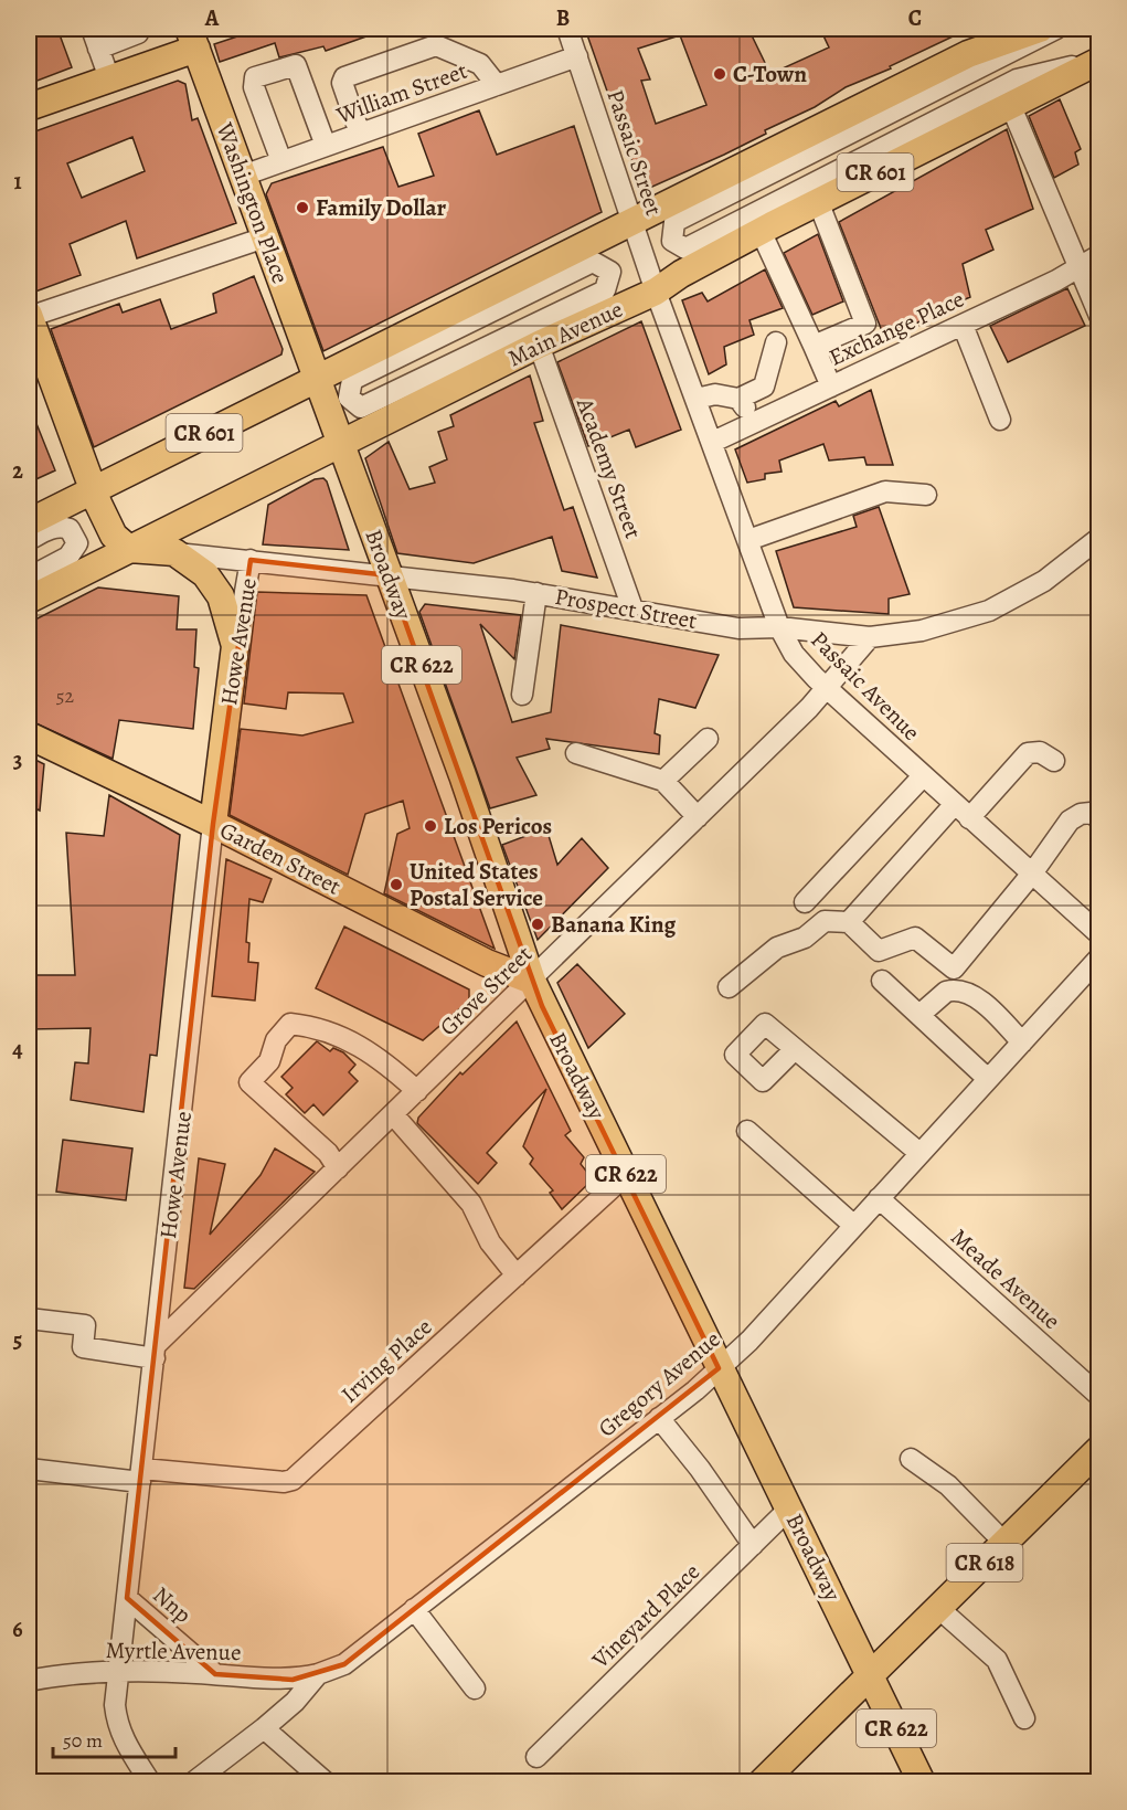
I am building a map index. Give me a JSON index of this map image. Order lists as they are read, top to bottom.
{
  "streets": {
    "main road": [
      "CR 601",
      "Washington Place",
      "Main Avenue",
      "Broadway",
      "Prospect Street",
      "Howe Avenue",
      "CR 622",
      "Garden Street",
      "CR 618"
    ],
    "street": [
      "William Street",
      "Passaic Street",
      "Exchange Place",
      "Academy Street",
      "Passaic Avenue",
      "Grove Street",
      "Meade Avenue",
      "Irving Place",
      "Gregory Avenue",
      "Nnp",
      "Vineyard Place",
      "Myrtle Avenue"
    ]
  },
  "crossings": [
    ["William Street", "Passaic Street"],
    ["William Street", "Washington Place"],
    ["Passaic Street", "CR 601"],
    ["Passaic Street", "Main Avenue"],
    ["Passaic Street", "Passaic Avenue"],
    ["CR 601", "Washington Place"],
    ["CR 601", "Broadway"],
    ["Washington Place", "Broadway"],
    ["Exchange Place", "Passaic Avenue"],
    ["Main Avenue", "Academy Street"],
    ["Main Avenue", "Broadway"],
    ["Main Avenue", "Prospect Street"],
    ["Main Avenue", "Passaic Avenue"],
    ["Academy Street", "Prospect Street"],
    ["Broadway", "Prospect Street"],
    ["Broadway", "Garden Street"],
    ["Broadway", "Grove Street"],
    ["Broadway", "Irving Place"],
    ["Broadway", "Gregory Avenue"],
    ["Broadway", "CR 618"],
    ["Broadway", "Vineyard Place"],
    ["Prospect Street", "Howe Avenue"],
    ["Prospect Street", "Passaic Avenue"],
    ["Prospect Street", "Grove Street"],
    ["Howe Avenue", "Garden Street"],
    ["Howe Avenue", "Grove Street"],
    ["Howe Avenue", "Irving Place"],
    ["Howe Avenue", "Nnp"],
    ["Howe Avenue", "Myrtle Avenue"],
    ["Passaic Avenue", "Grove Street"],
    ["Garden Street", "Grove Street"],
    ["Meade Avenue", "Gregory Avenue"],
    ["Gregory Avenue", "Myrtle Avenue"],
    ["Nnp", "Myrtle Avenue"]
  ],
  "places": [
    "C-Town",
    "Family Dollar",
    "Los Pericos",
    "United States Postal Service",
    "Banana King"
  ],
  "house_numbers": ["52"],
  "scale_bar": "50 m",
  "grid": {
    "columns": ["A", "B", "C"],
    "rows": [
      "1",
      "2",
      "3",
      "4",
      "5",
      "6"
    ]
  }
}
